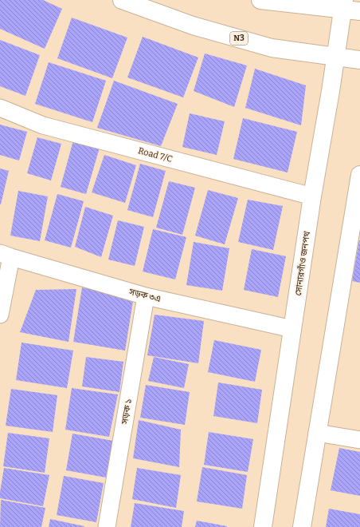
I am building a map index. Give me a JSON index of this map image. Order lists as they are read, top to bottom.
{
  "streets": {
    "main road": ["N3", "সোনারগাঁও জনপথ"],
    "street": ["Road 7/C", "সড়ক ৩এ", "সড়ক ১"]
  },
  "crossings": [
    ["N3", "সোনারগাঁও জনপথ"],
    ["Road 7/C", "সোনারগাঁও জনপথ"],
    ["সোনারগাঁও জনপথ", "সড়ক ৩এ"],
    ["সড়ক ৩এ", "সড়ক ১"]
  ]
}
